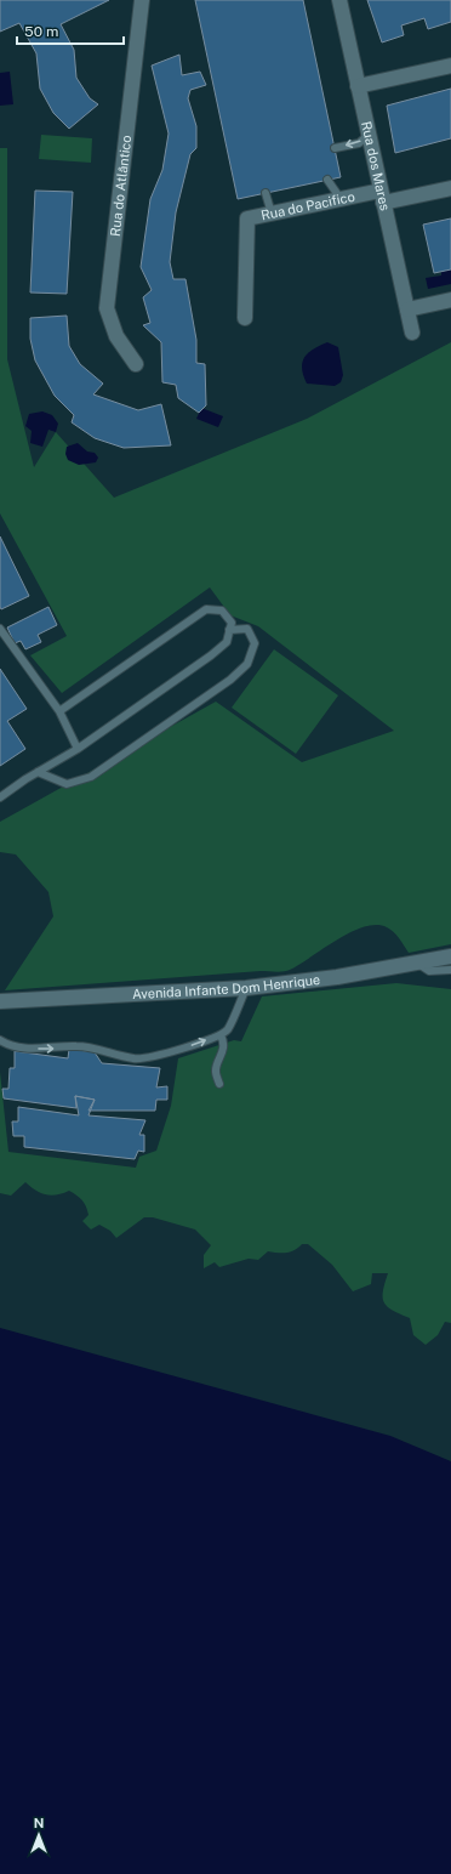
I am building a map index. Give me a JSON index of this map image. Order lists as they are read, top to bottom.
{
  "streets": {
    "street": [
      "Rua dos Mares",
      "Rua do Atlântico",
      "Rua do Pacifico",
      "Avenida Infante Dom Henrique"
    ]
  },
  "crossings": [
    ["Rua dos Mares", "Rua do Pacifico"]
  ],
  "scale_bar": "50 m",
  "north": "top"
}
